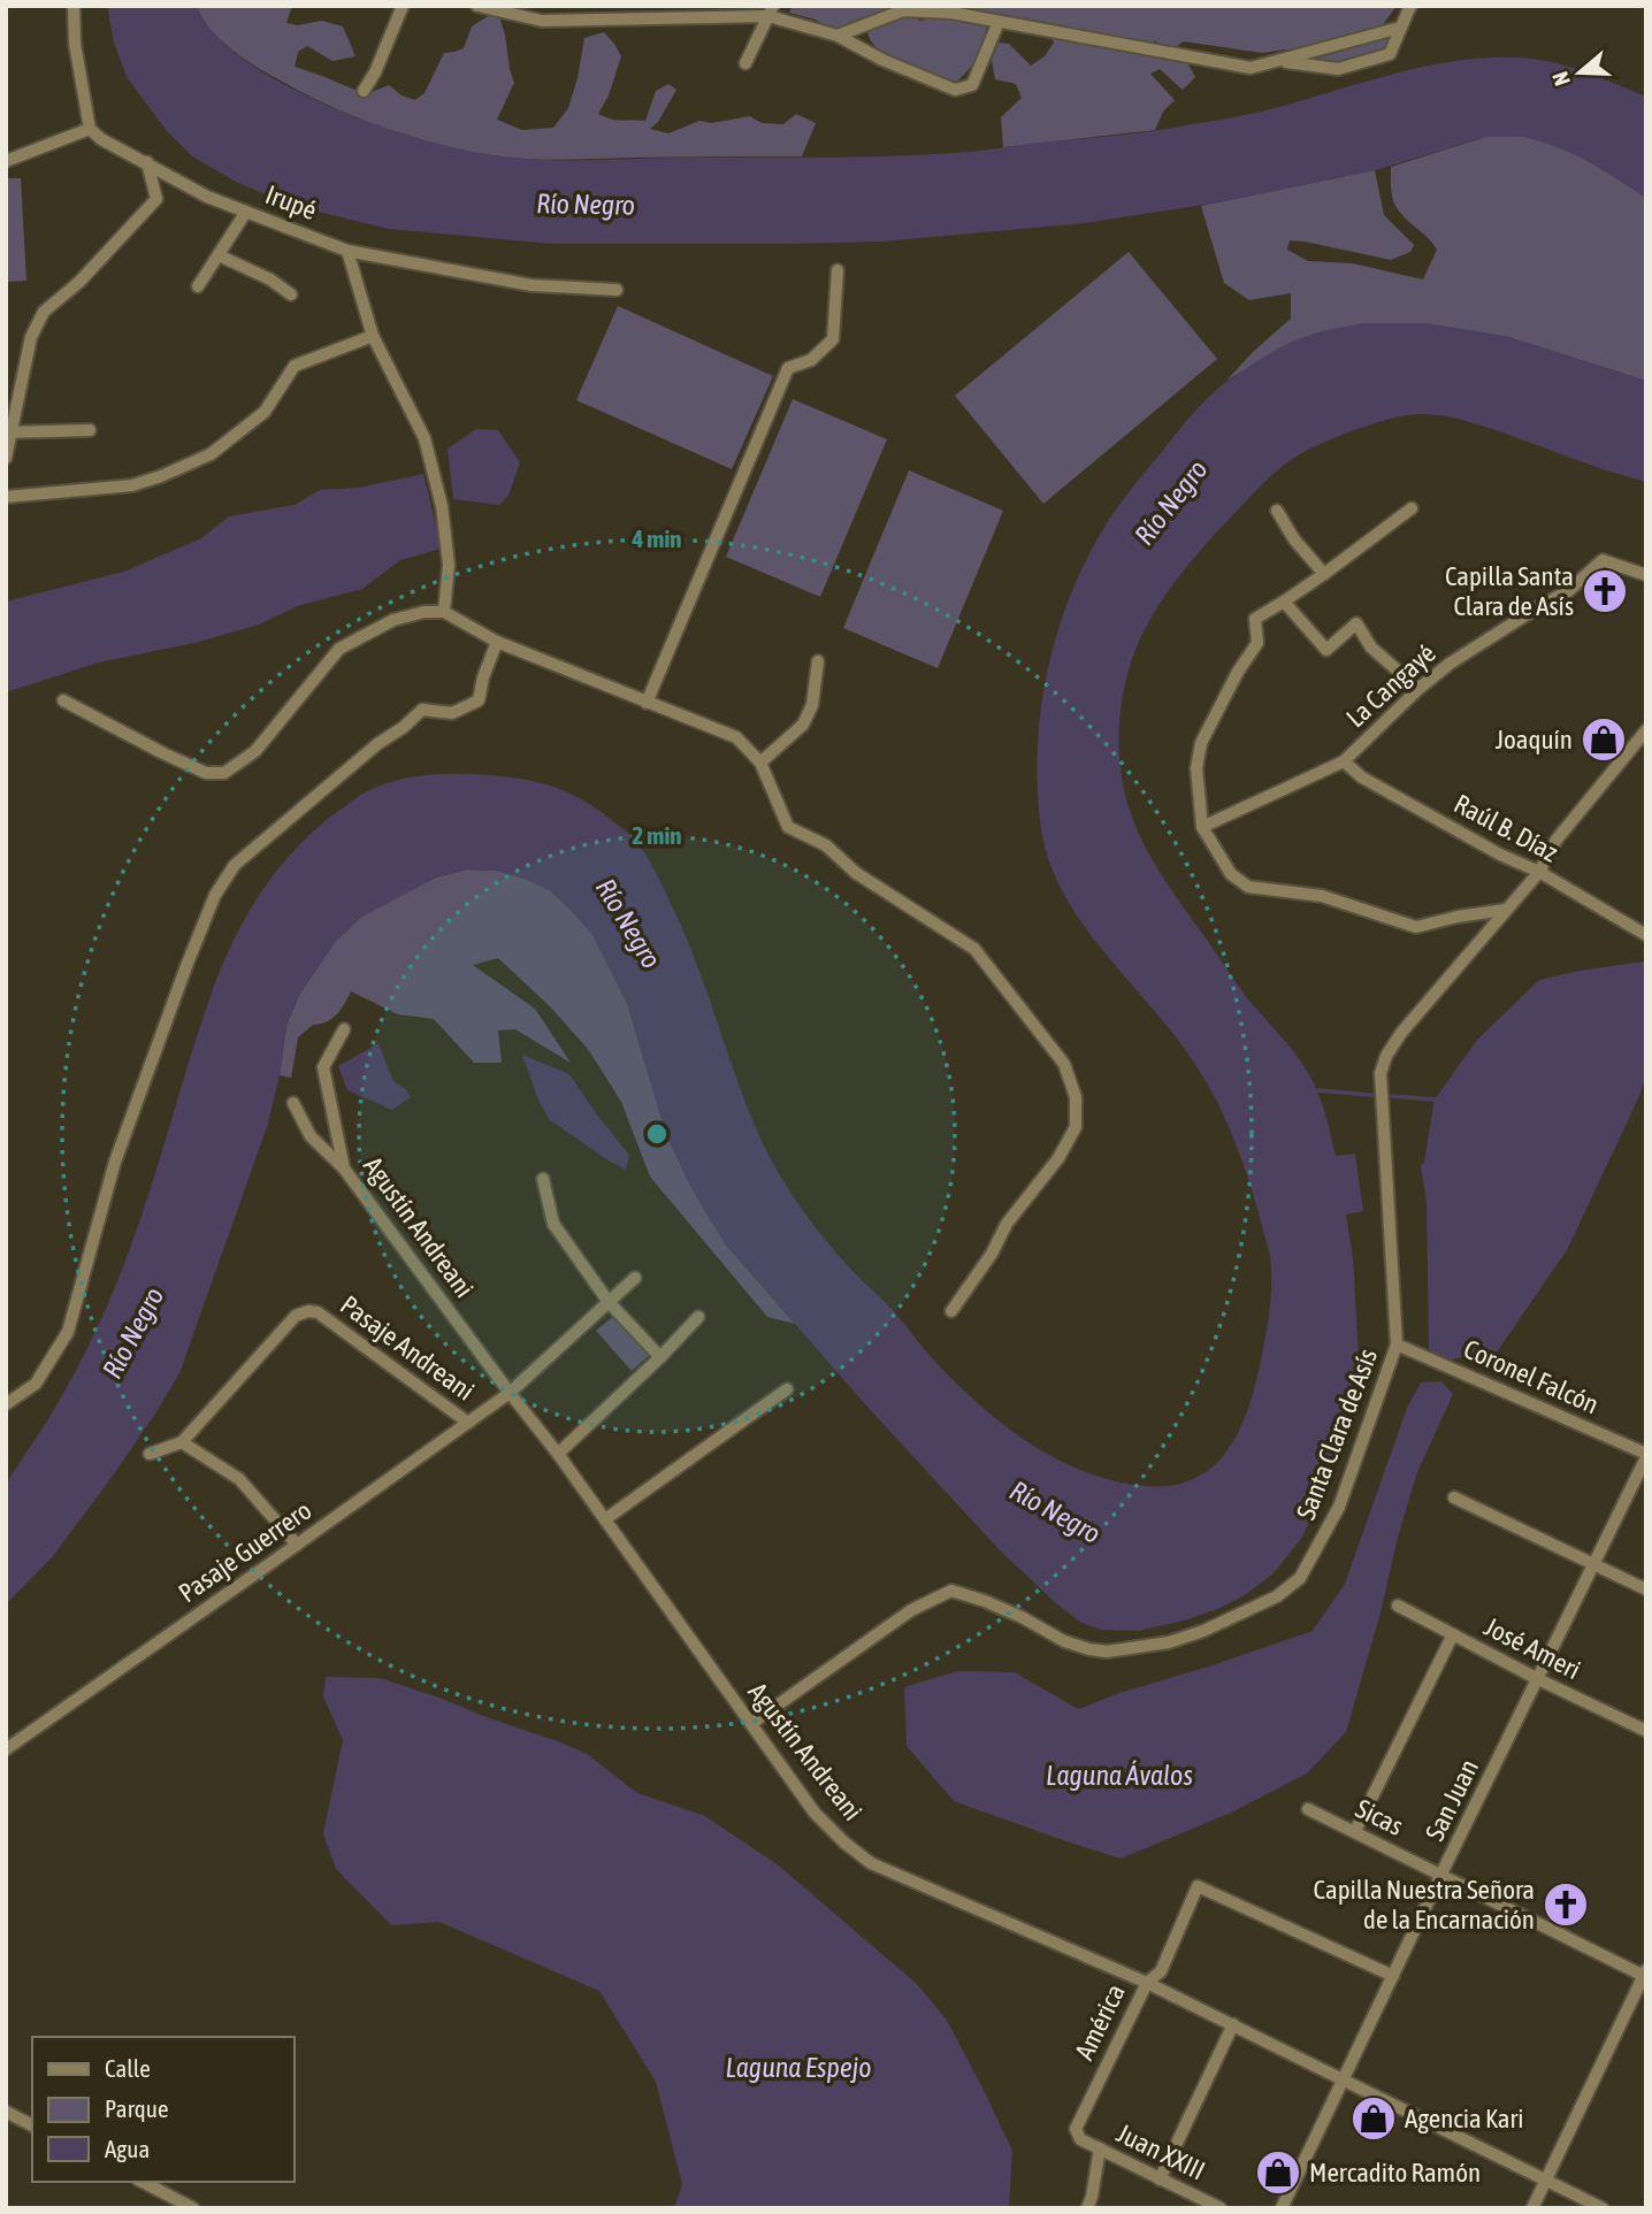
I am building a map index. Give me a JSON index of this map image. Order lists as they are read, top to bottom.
{
  "streets": {
    "street": [
      "Irupé",
      "La Cangayé",
      "Raúl B. Díaz",
      "Agustín Andreani",
      "Pasaje Andreani",
      "Coronel Falcón",
      "Santa Clara de Asís",
      "Pasaje Guerrero",
      "José Ameri",
      "San Juan",
      "Sicas",
      "América",
      "Juan XXIII"
    ]
  },
  "crossings": [
    ["La Cangayé", "Raúl B. Díaz"],
    ["Raúl B. Díaz", "Santa Clara de Asís"],
    ["Agustín Andreani", "Santa Clara de Asís"],
    ["Agustín Andreani", "Pasaje Guerrero"],
    ["Agustín Andreani", "San Juan"],
    ["Agustín Andreani", "América"],
    ["Pasaje Andreani", "Pasaje Guerrero"],
    ["Coronel Falcón", "Santa Clara de Asís"],
    ["Coronel Falcón", "San Juan"],
    ["José Ameri", "San Juan"],
    ["San Juan", "Sicas"],
    ["San Juan", "América"],
    ["América", "Juan XXIII"]
  ],
  "water": ["Río Negro", "Laguna Ávalos", "Laguna Espejo"],
  "places": {
    "church": ["Capilla Santa Clara de Asís", "Capilla Nuestra Señora de la Encarnación"],
    "shop": ["Joaquín", "Agencia Kari", "Mercadito Ramón"]
  },
  "legend": ["Calle", "Parque", "Agua"],
  "north": "left",
  "rings": ["4 min", "2 min"]
}
